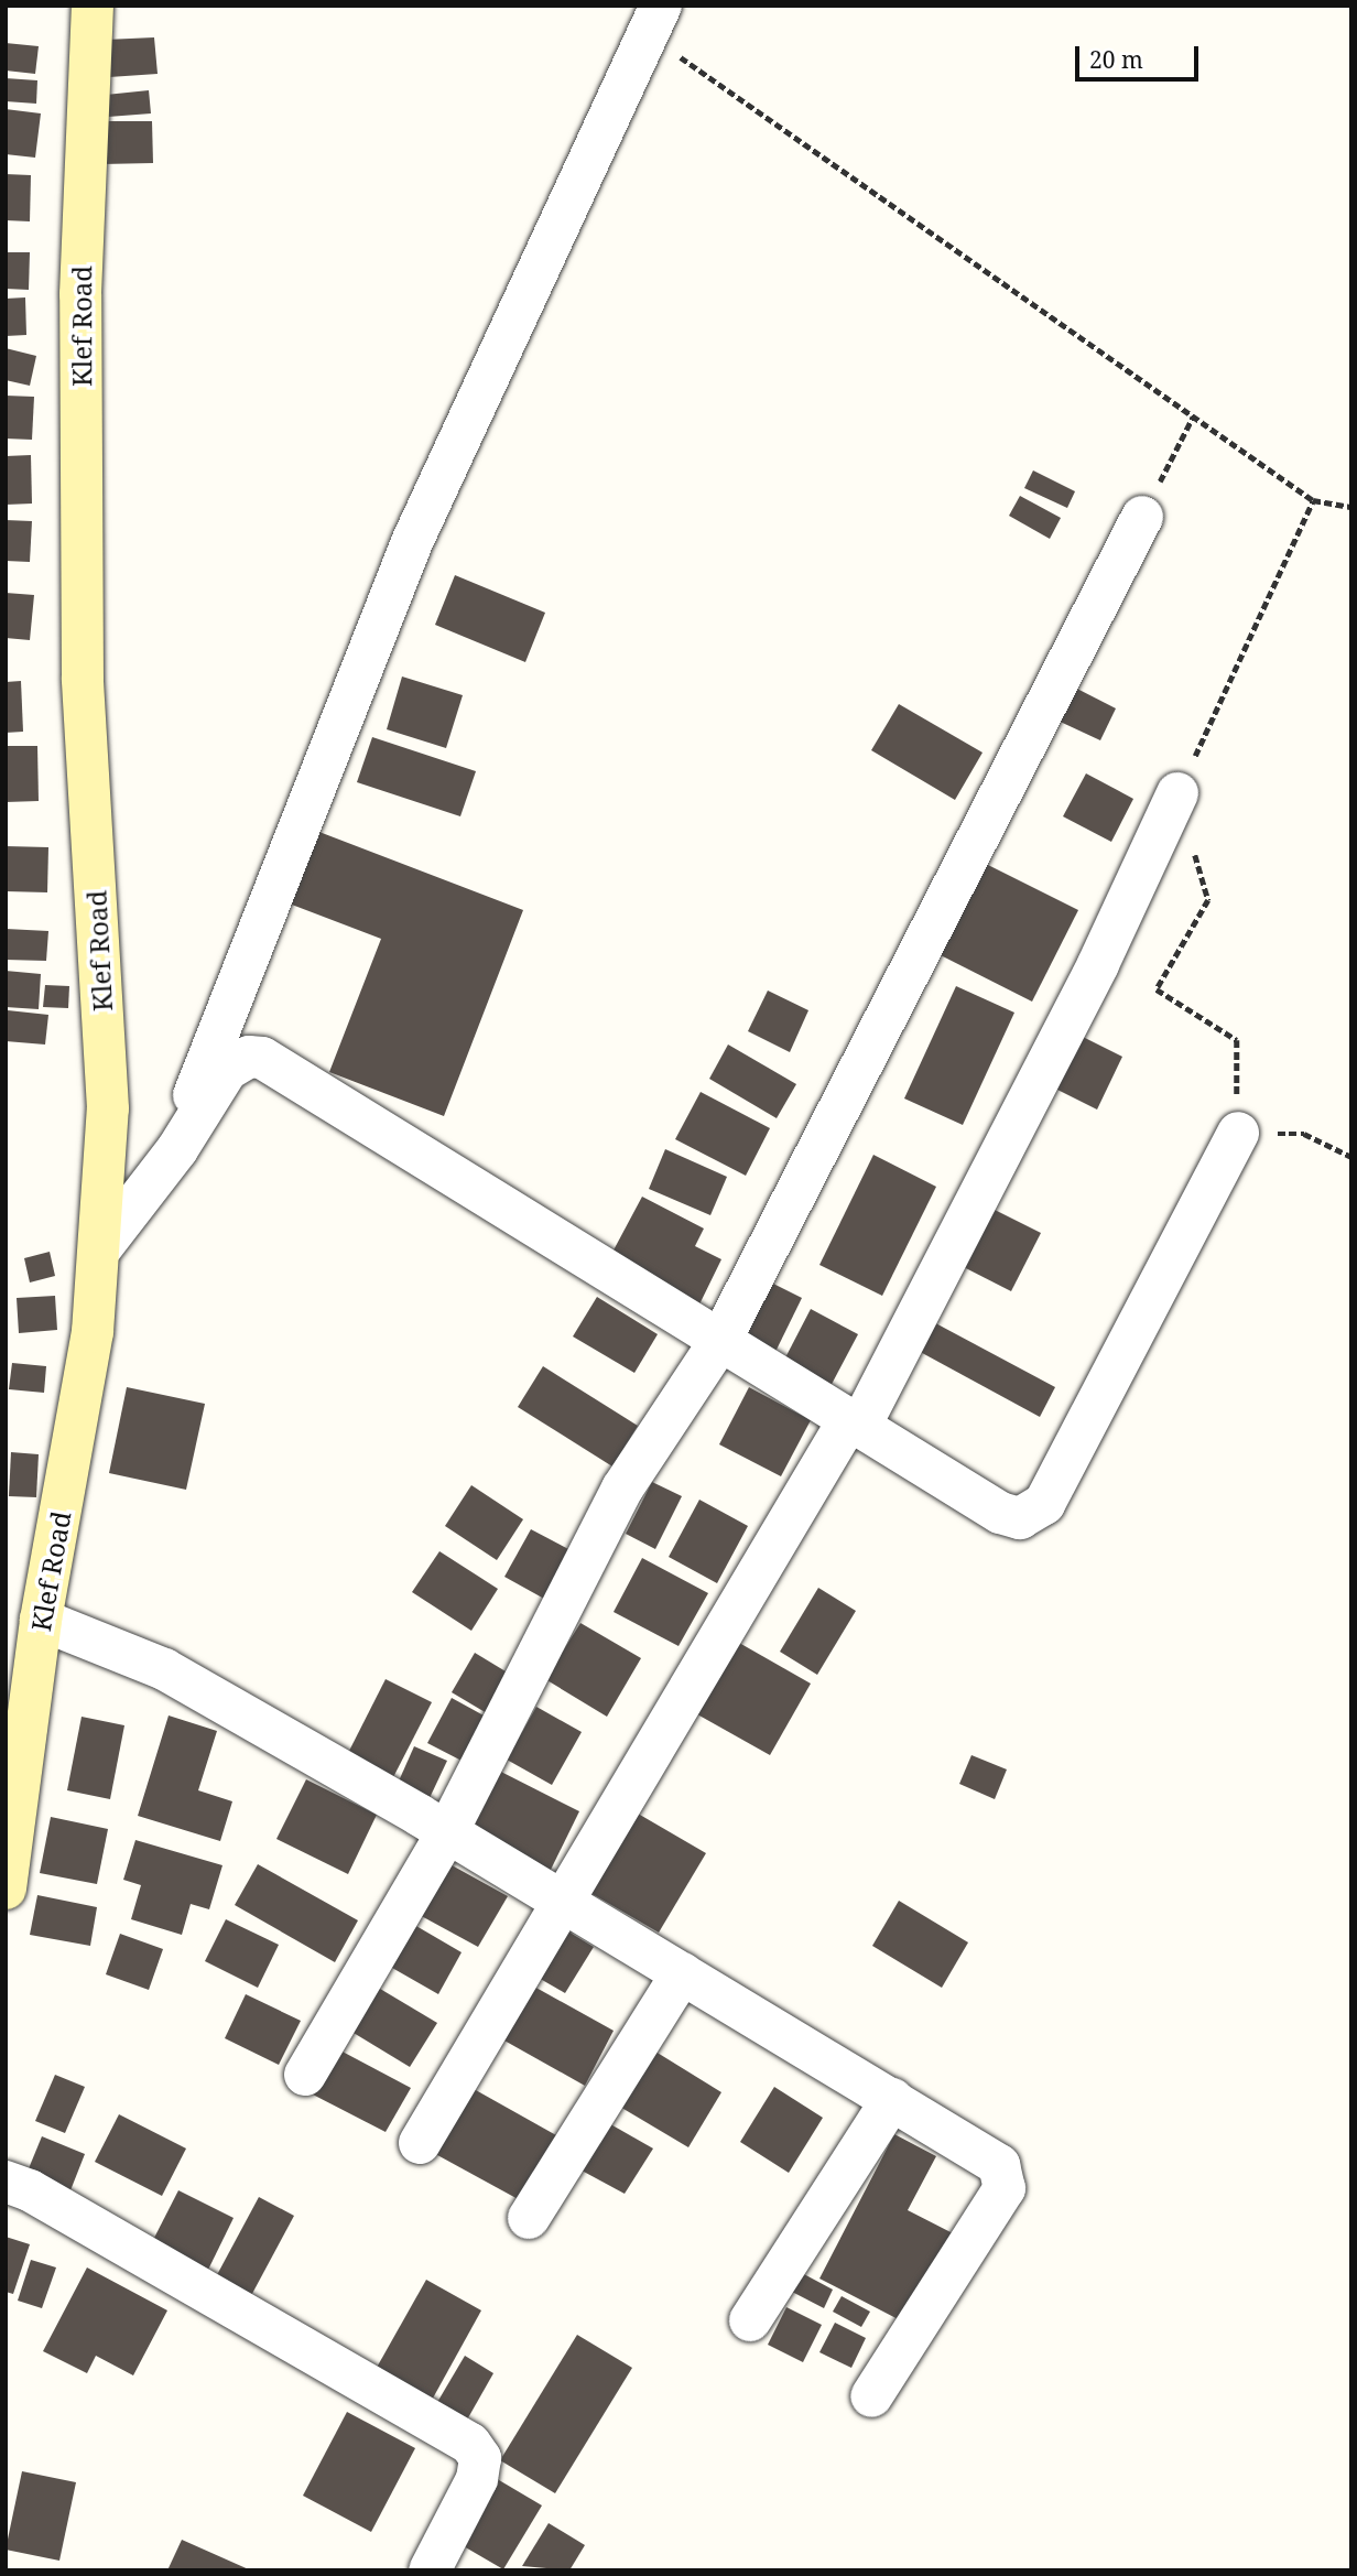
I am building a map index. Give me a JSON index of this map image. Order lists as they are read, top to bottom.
{
  "streets": {
    "main road": ["Klef Road"]
  },
  "scale_bar": "20 m"
}
